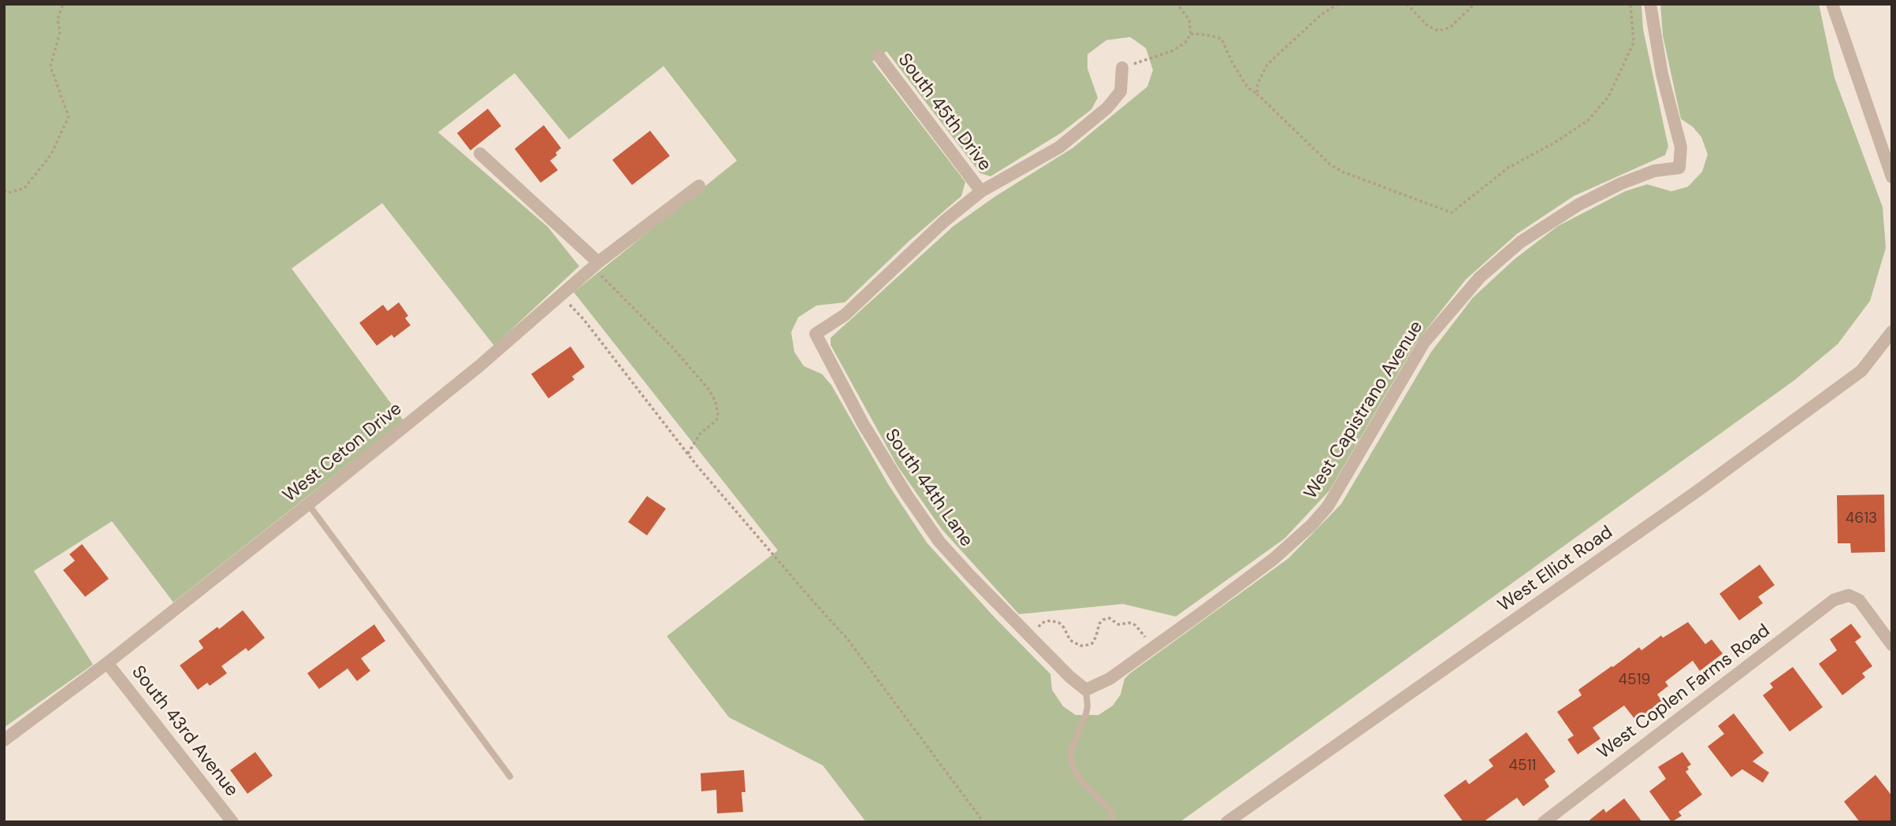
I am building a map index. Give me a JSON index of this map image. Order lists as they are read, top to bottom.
{
  "streets": {
    "street": [
      "South 45th Drive",
      "West Capistrano Avenue",
      "West Ceton Drive",
      "South 44th Lane",
      "West Elliot Road",
      "West Coplen Farms Road",
      "South 43rd Avenue"
    ]
  },
  "crossings": [
    ["South 45th Drive", "South 44th Lane"],
    ["West Capistrano Avenue", "South 44th Lane"],
    ["West Ceton Drive", "South 43rd Avenue"]
  ],
  "house_numbers": ["4613", "4519", "4511"]
}
